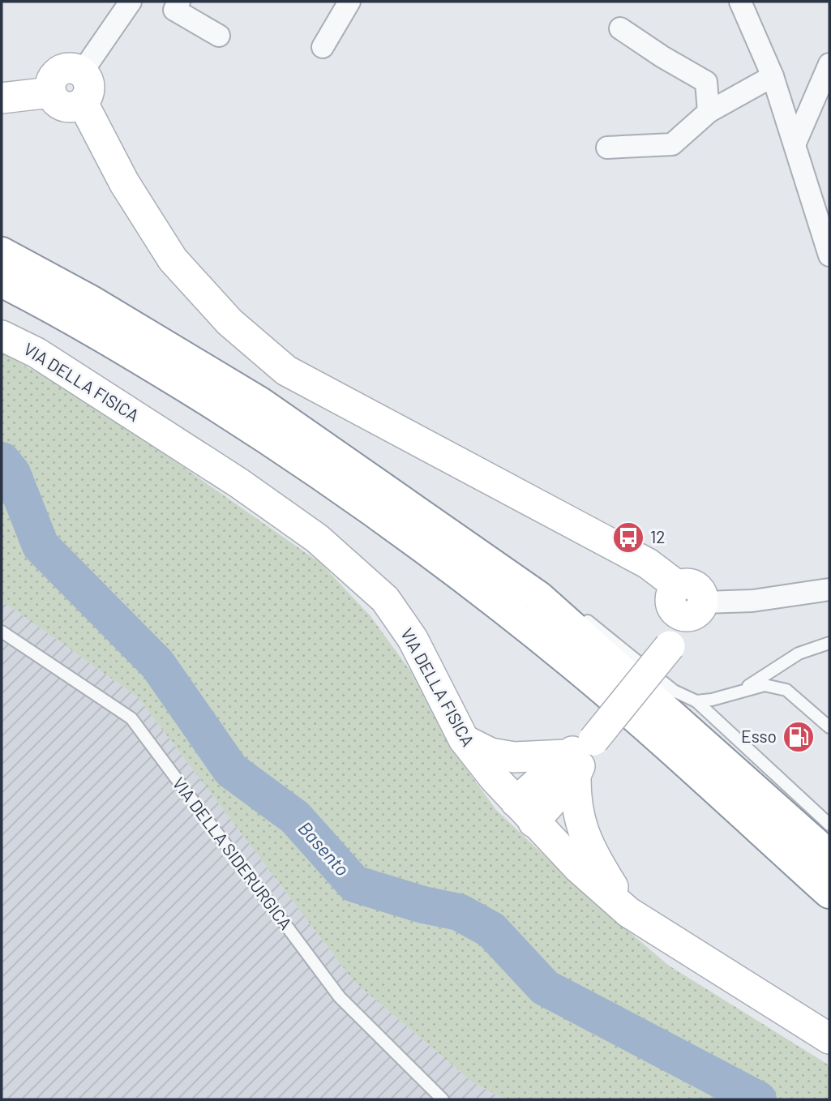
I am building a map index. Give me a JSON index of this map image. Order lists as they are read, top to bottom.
{
  "streets": {
    "street": ["VIA DELLA FISICA"],
    "lane": ["VIA DELLA SIDERURGICA"]
  },
  "water": ["Basento"],
  "places": {
    "bus stop": ["12"],
    "fuel station": ["Esso"]
  }
}
